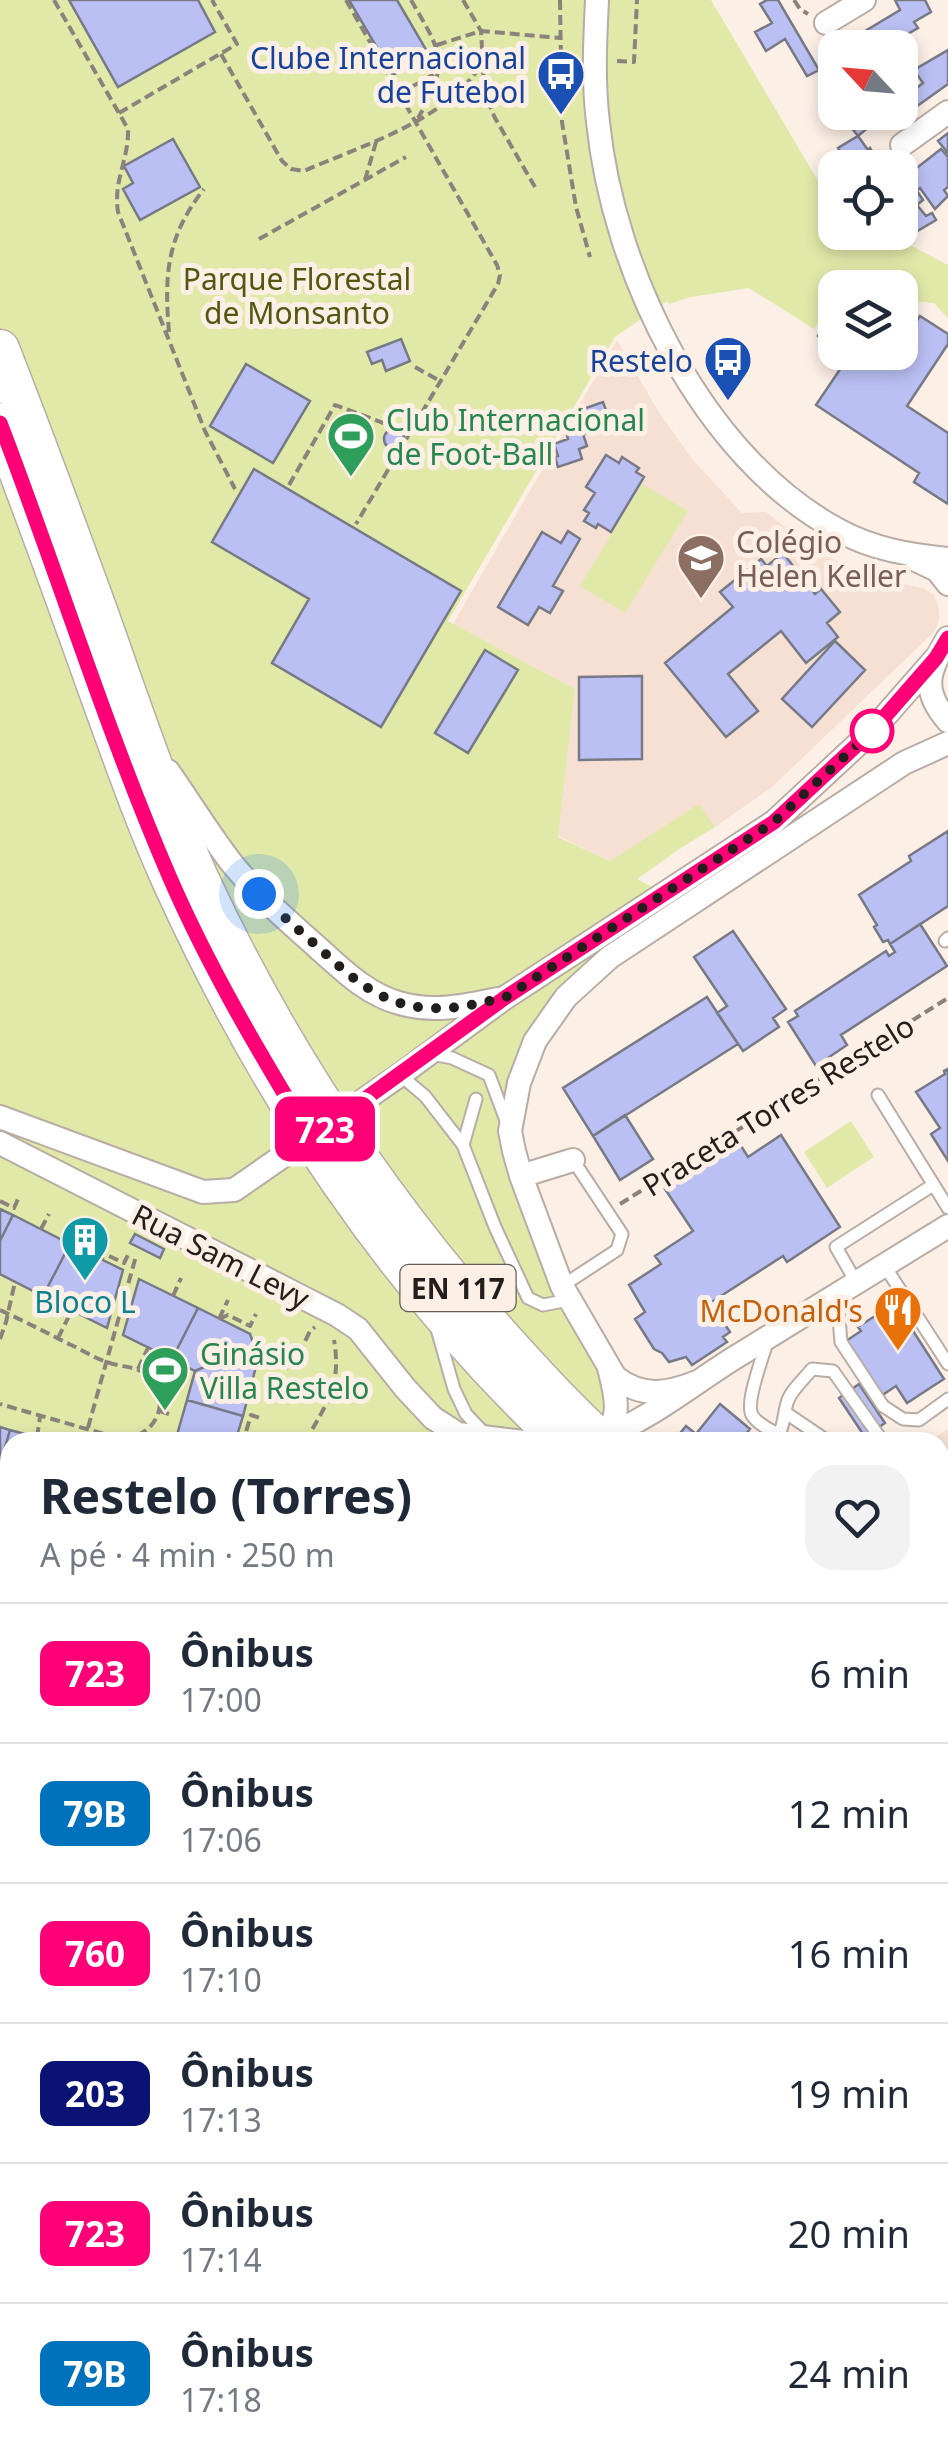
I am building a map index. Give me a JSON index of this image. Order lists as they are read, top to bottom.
{
  "streets": {
    "main road": ["EN 117"],
    "street": ["Rua Sam Levy"],
    "lane": ["Praceta Torres Restelo"]
  },
  "parks": ["Parque Florestal de Monsanto"],
  "places": {
    "bus stop": ["Clube Internacional de Futebol", "Restelo"],
    "sports": ["Club Internacional de Foot-Ball", "Ginásio Villa Restelo"],
    "school or university": ["Colégio Helen Keller"],
    "building": ["Bloco L"],
    "restaurant": ["McDonald's"]
  },
  "lines": ["bus line 723"],
  "north": "top left",
  "page": {
    "on_map": "723",
    "heading": ["Restelo (Torres)", "A pé · 4 min · 250 m"],
    "list": [
      {
        "mark": "723",
        "name": "Ônibus",
        "note": "17:00",
        "value": "6 min"
      },
      {
        "mark": "79B",
        "name": "Ônibus",
        "note": "17:06",
        "value": "12 min"
      },
      {
        "mark": "760",
        "name": "Ônibus",
        "note": "17:10",
        "value": "16 min"
      },
      {
        "mark": "203",
        "name": "Ônibus",
        "note": "17:13",
        "value": "19 min"
      },
      {
        "mark": "723",
        "name": "Ônibus",
        "note": "17:14",
        "value": "20 min"
      },
      {
        "mark": "79B",
        "name": "Ônibus",
        "note": "17:18",
        "value": "24 min"
      }
    ]
  }
}
